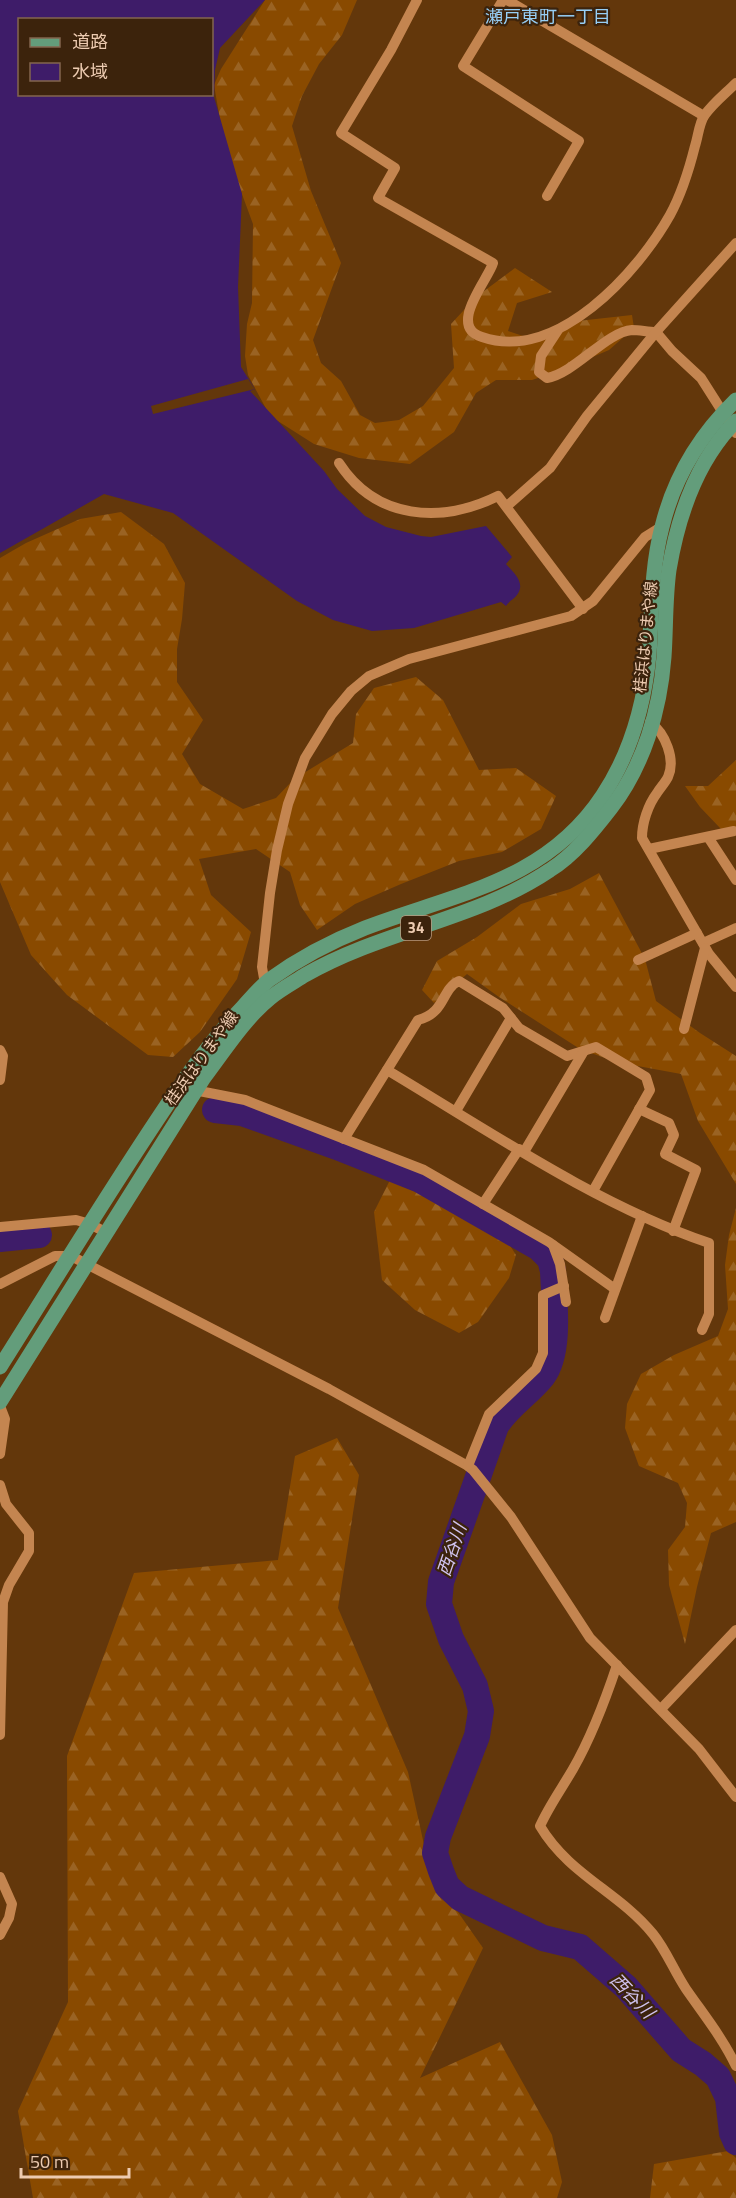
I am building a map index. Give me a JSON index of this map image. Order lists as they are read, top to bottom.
{
  "streets": {
    "main road": ["桂浜はりまや線", "34"]
  },
  "districts": ["瀬戸東町一丁目"],
  "water": ["西谷川"],
  "legend": ["道路", "水域"],
  "scale_bar": "50 m"
}
